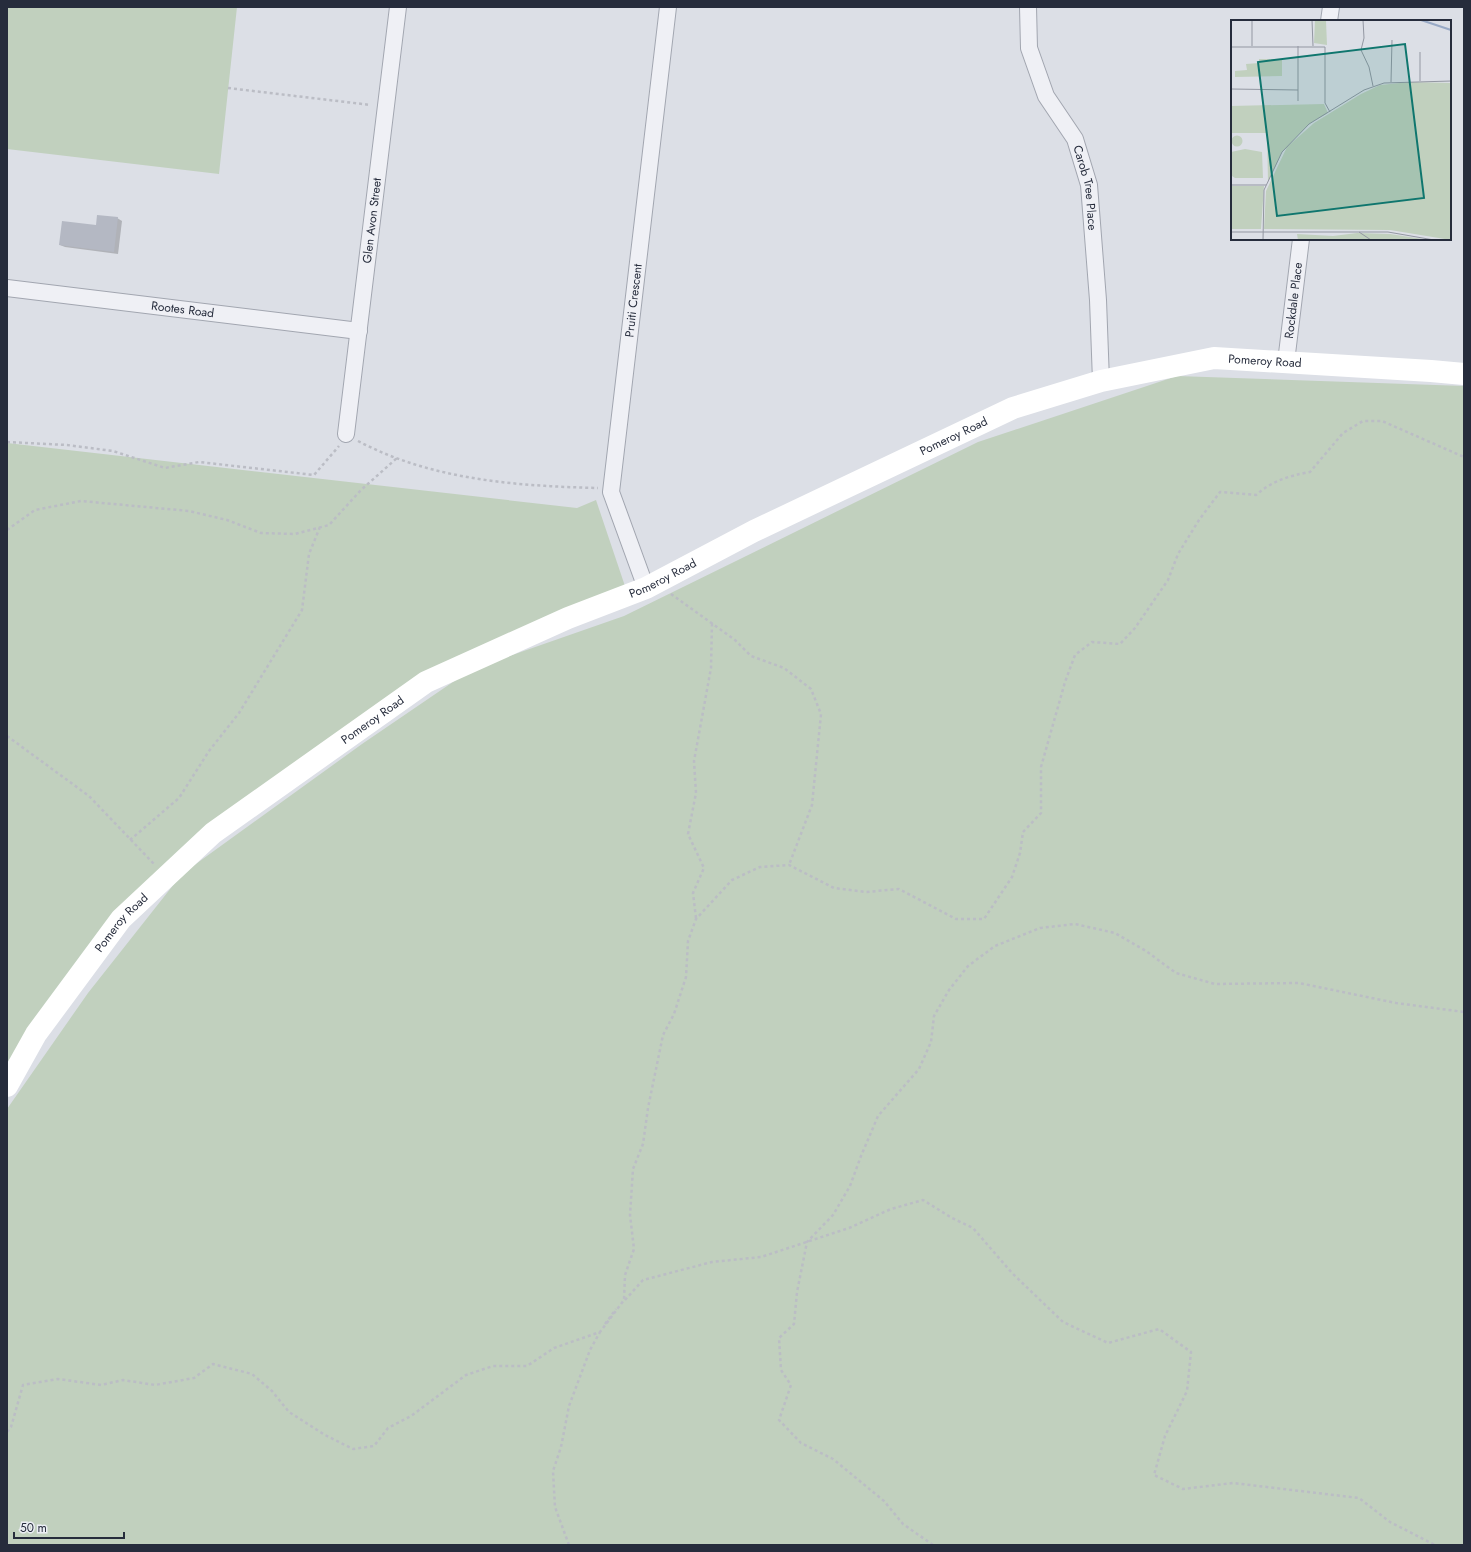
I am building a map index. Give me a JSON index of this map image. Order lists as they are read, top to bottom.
{
  "streets": {
    "street": [
      "Carob Tree Place",
      "Glen Avon Street",
      "Pruiti Crescent",
      "Rockdale Place",
      "Rootes Road",
      "Pomeroy Road"
    ]
  },
  "crossings": [
    ["Carob Tree Place", "Pomeroy Road"],
    ["Glen Avon Street", "Rootes Road"],
    ["Pruiti Crescent", "Pomeroy Road"],
    ["Rockdale Place", "Pomeroy Road"]
  ],
  "scale_bar": "50 m"
}
